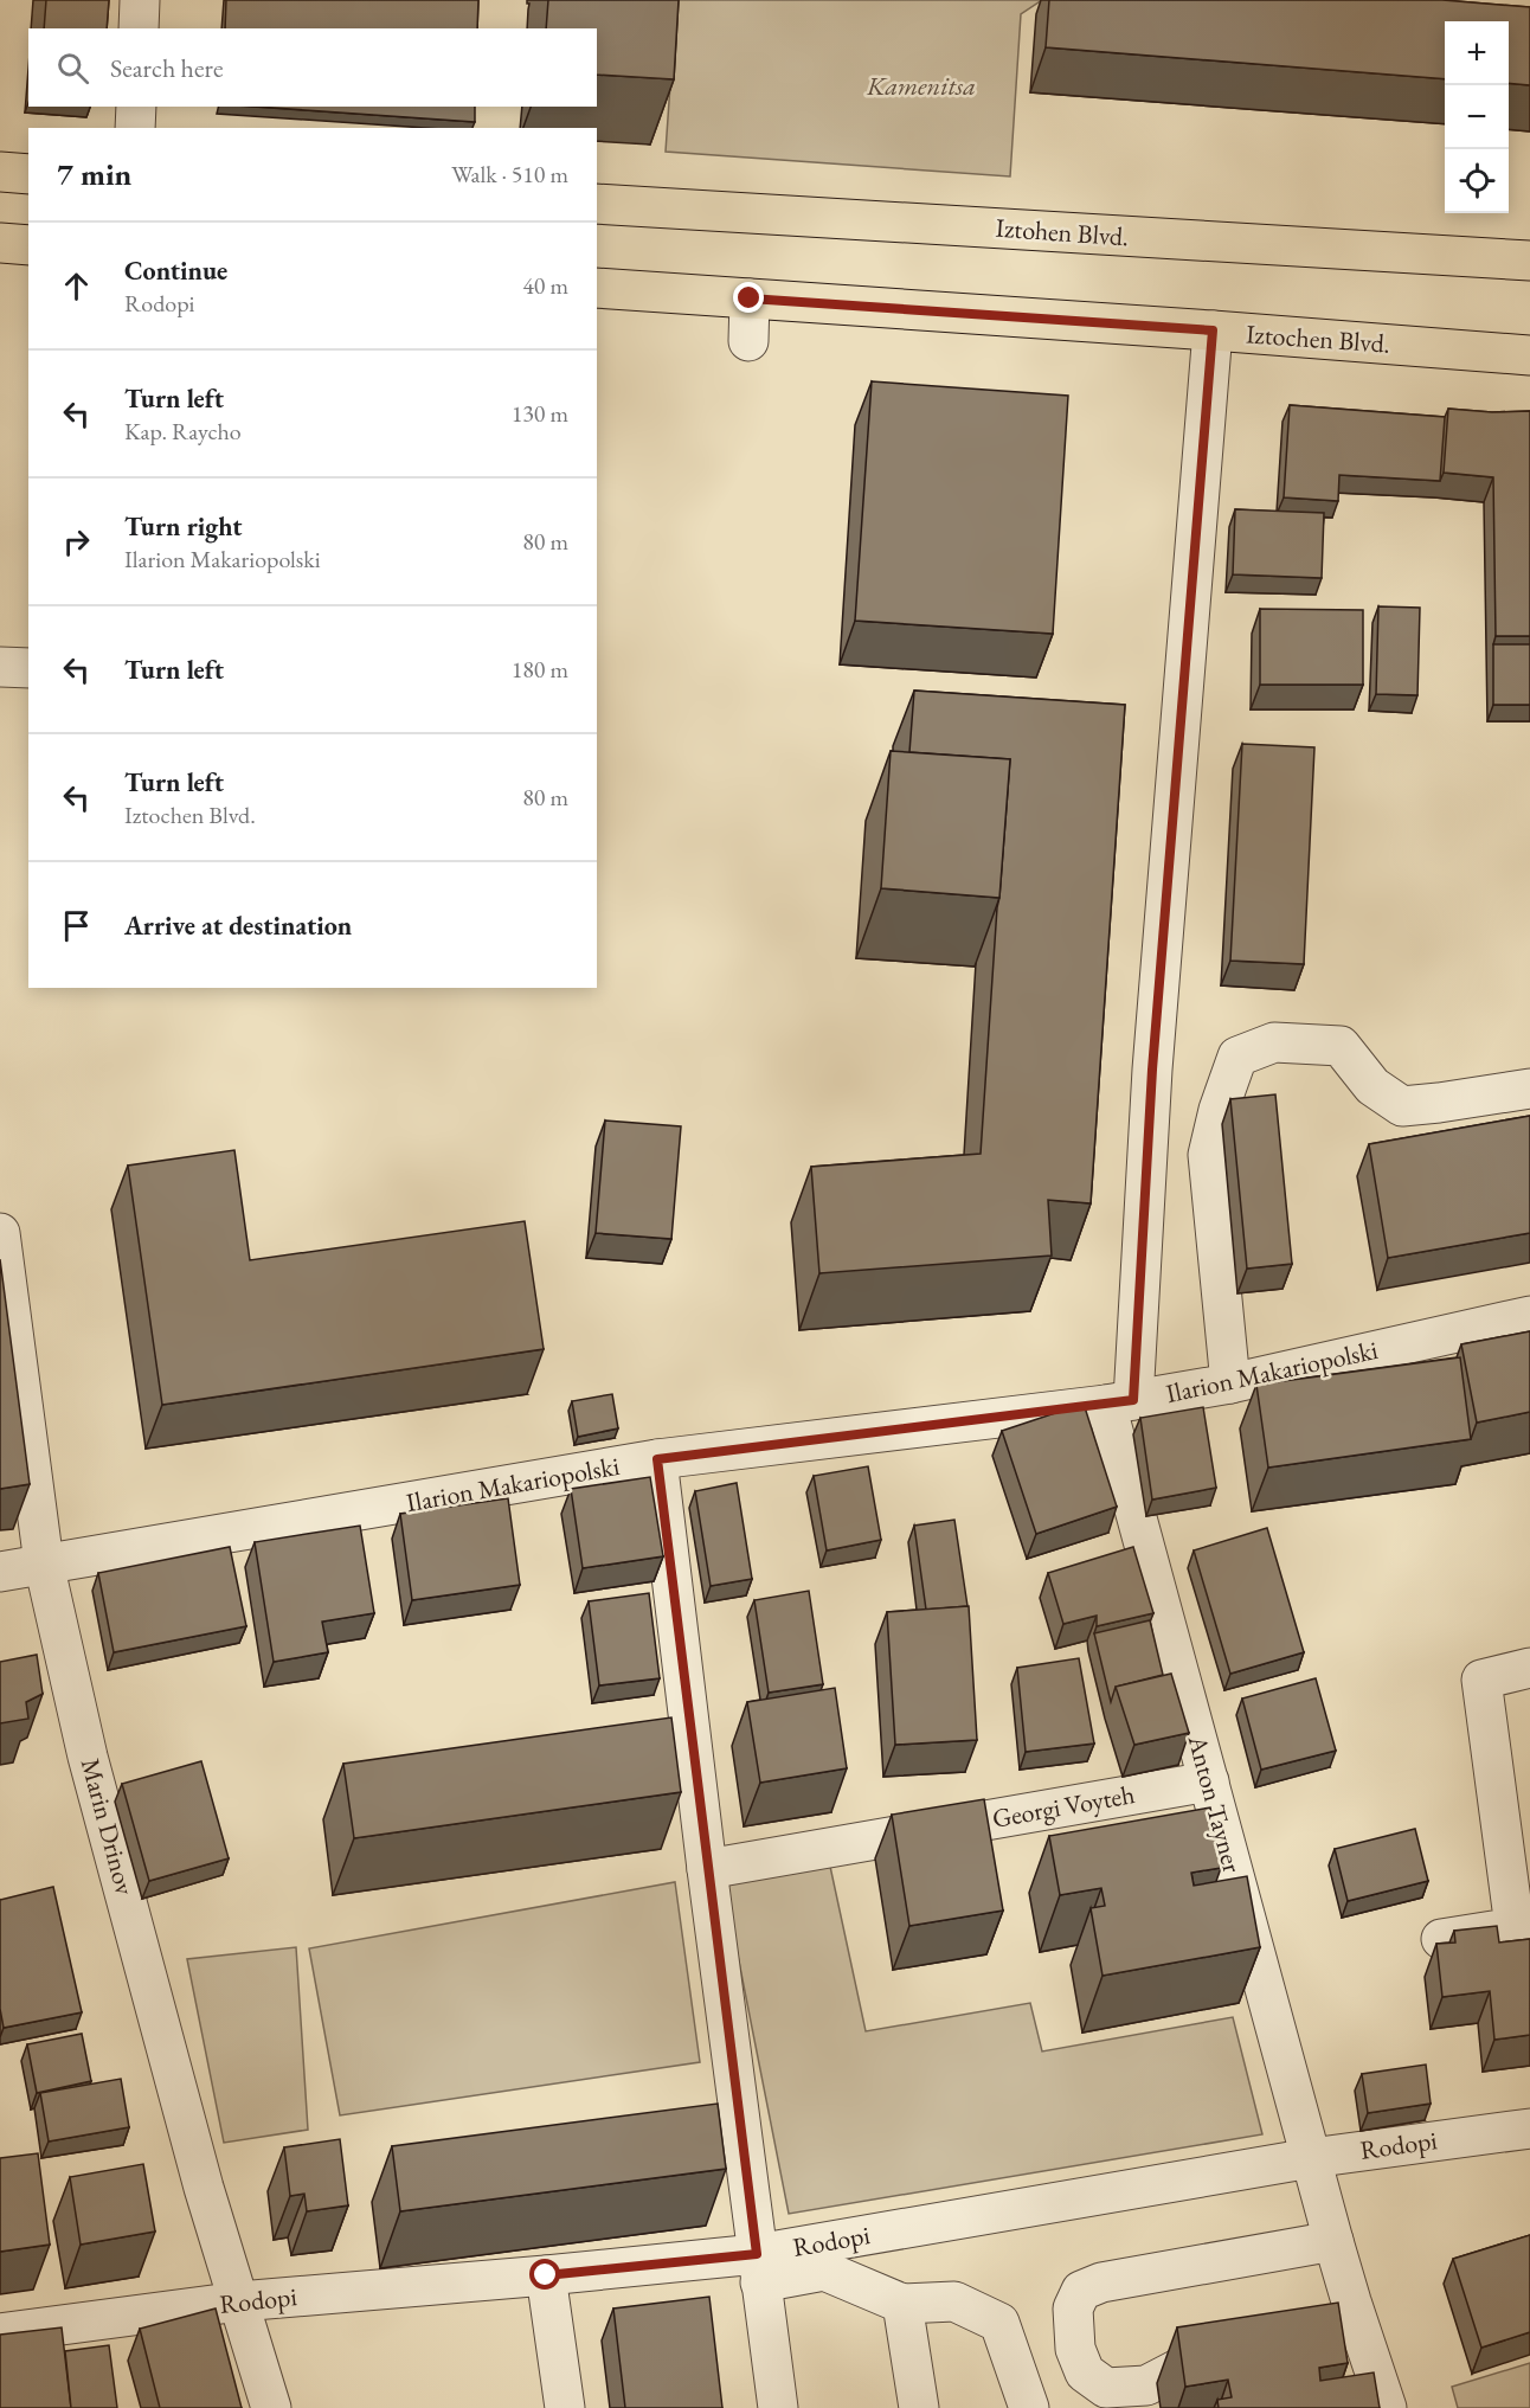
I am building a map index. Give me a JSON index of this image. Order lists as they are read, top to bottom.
{
  "streets": {
    "main road": ["Iztohen Blvd.", "Iztochen Blvd."],
    "street": [
      "Ilarion Makariopolski",
      "Anton Tayner",
      "Georgi Voyteh",
      "Marin Drinov",
      "Rodopi"
    ]
  },
  "crossings": [
    ["Iztochen Blvd.", "Anton Tayner"],
    ["Ilarion Makariopolski", "Anton Tayner"],
    ["Ilarion Makariopolski", "Marin Drinov"],
    ["Anton Tayner", "Georgi Voyteh"],
    ["Anton Tayner", "Rodopi"],
    ["Marin Drinov", "Rodopi"]
  ],
  "parks": ["Kamenitsa"],
  "page": {
    "map_buttons": ["+", "−"],
    "search": "Search here",
    "heading": ["7 min", "Walk · 510 m"],
    "list": [
      ["Continue", "Rodopi", "40 m"],
      ["Turn left", "Kap. Raycho", "130 m"],
      ["Turn right", "Ilarion Makariopolski", "80 m"],
      ["Turn left", "180 m"],
      ["Turn left", "Iztochen Blvd.", "80 m"],
      "Arrive at destination"
    ]
  }
}
